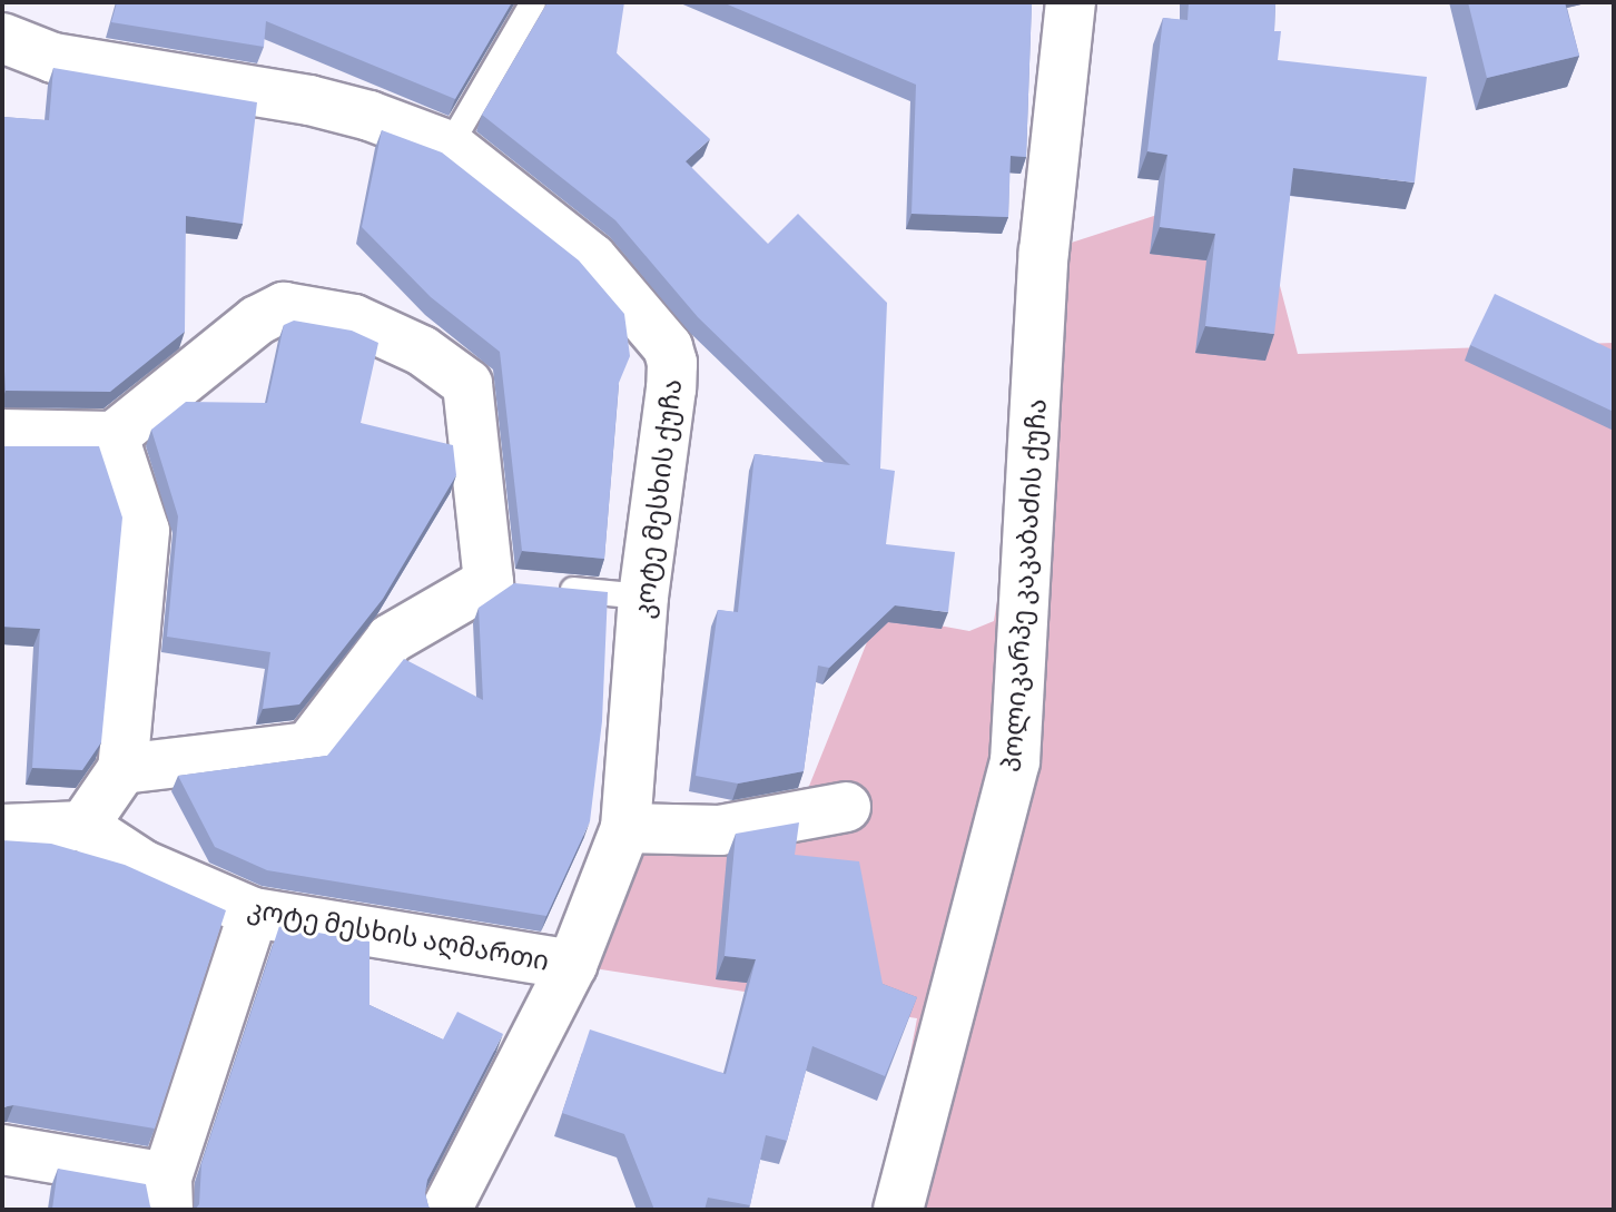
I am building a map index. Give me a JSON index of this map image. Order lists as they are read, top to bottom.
{
  "streets": {
    "street": ["კოტე მესხის ქუჩა", "პოლიკარპე კაკაბაძის ქუჩა", "კოტე მესხის აღმართი"]
  },
  "crossings": [
    ["კოტე მესხის ქუჩა", "კოტე მესხის აღმართი"]
  ]
}
